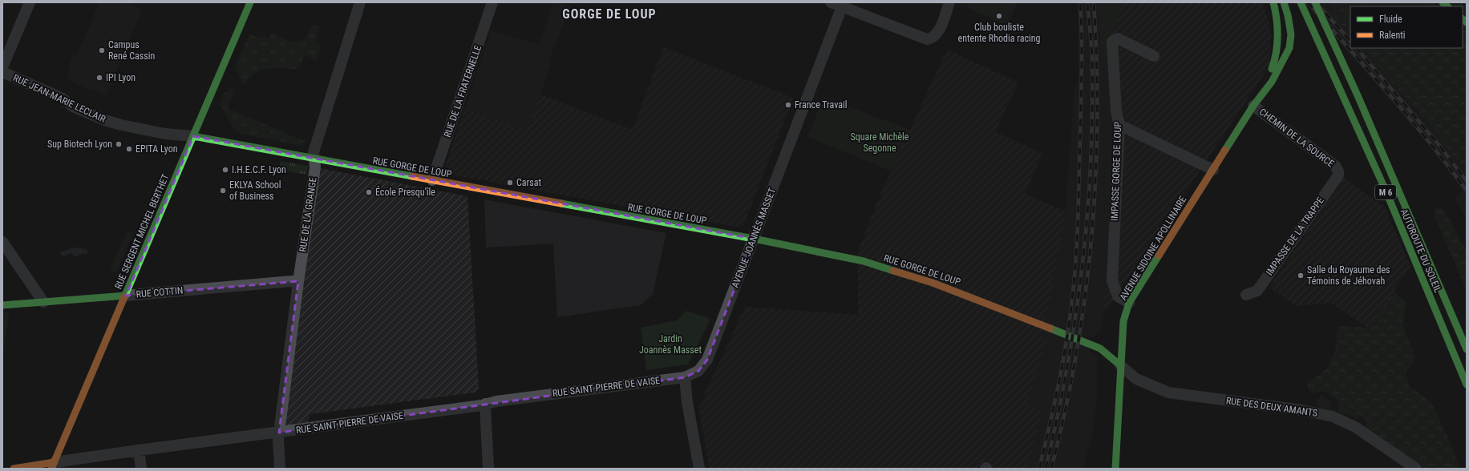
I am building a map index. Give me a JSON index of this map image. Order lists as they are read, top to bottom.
{
  "streets": {
    "main road": [
      "RUE GORGE DE LOUP",
      "M 6",
      "RUE SERGENT MICHEL BERTHET",
      "AVENUE SIDOINE APOLLINAIRE",
      "AUTOROUTE DU SOLEIL",
      "RUE COTTIN",
      "RUE SAINT PIERRE DE VAISE"
    ],
    "street": [
      "RUE DE LA FRATERNELLE",
      "RUE JEAN-MARIE LECLAIR",
      "CHEMIN DE LA SOURCE",
      "IMPASSE GORGE DE LOUP",
      "RUE DE LA GRANGE",
      "IMPASSE DE LA TRAPPE",
      "AVENUE JOANNÈS MASSET",
      "RUE DES DEUX AMANTS"
    ]
  },
  "crossings": [
    ["RUE DE LA FRATERNELLE", "RUE GORGE DE LOUP"],
    ["RUE JEAN-MARIE LECLAIR", "RUE GORGE DE LOUP"],
    ["RUE JEAN-MARIE LECLAIR", "RUE SERGENT MICHEL BERTHET"],
    ["CHEMIN DE LA SOURCE", "IMPASSE DE LA TRAPPE"],
    ["CHEMIN DE LA SOURCE", "AVENUE SIDOINE APOLLINAIRE"],
    ["RUE GORGE DE LOUP", "RUE DE LA GRANGE"],
    ["RUE GORGE DE LOUP", "RUE SERGENT MICHEL BERTHET"],
    ["RUE GORGE DE LOUP", "AVENUE JOANNÈS MASSET"],
    ["RUE GORGE DE LOUP", "AVENUE SIDOINE APOLLINAIRE"],
    ["RUE GORGE DE LOUP", "RUE DES DEUX AMANTS"],
    ["IMPASSE GORGE DE LOUP", "AVENUE SIDOINE APOLLINAIRE"],
    ["RUE DE LA GRANGE", "RUE COTTIN"],
    ["RUE DE LA GRANGE", "RUE SAINT PIERRE DE VAISE"],
    ["RUE SERGENT MICHEL BERTHET", "RUE COTTIN"],
    ["RUE SERGENT MICHEL BERTHET", "RUE SAINT PIERRE DE VAISE"],
    ["AVENUE JOANNÈS MASSET", "RUE SAINT PIERRE DE VAISE"],
    ["AVENUE SIDOINE APOLLINAIRE", "RUE DES DEUX AMANTS"]
  ],
  "districts": ["GORGE DE LOUP"],
  "parks": ["Square Michèle Segonne", "Jardin Joannès Masset"],
  "places": [
    "Club bouliste entente Rhodia racing",
    "Campus René Cassin",
    "IPI Lyon",
    "France Travail",
    "Sup Biotech Lyon",
    "EPITA Lyon",
    "I.H.E.C.F. Lyon",
    "Carsat",
    "EKLYA School of Business",
    "École Presqu'île",
    "Salle du Royaume des Témoins de Jéhovah"
  ],
  "legend": ["Fluide", "Ralenti"]
}
